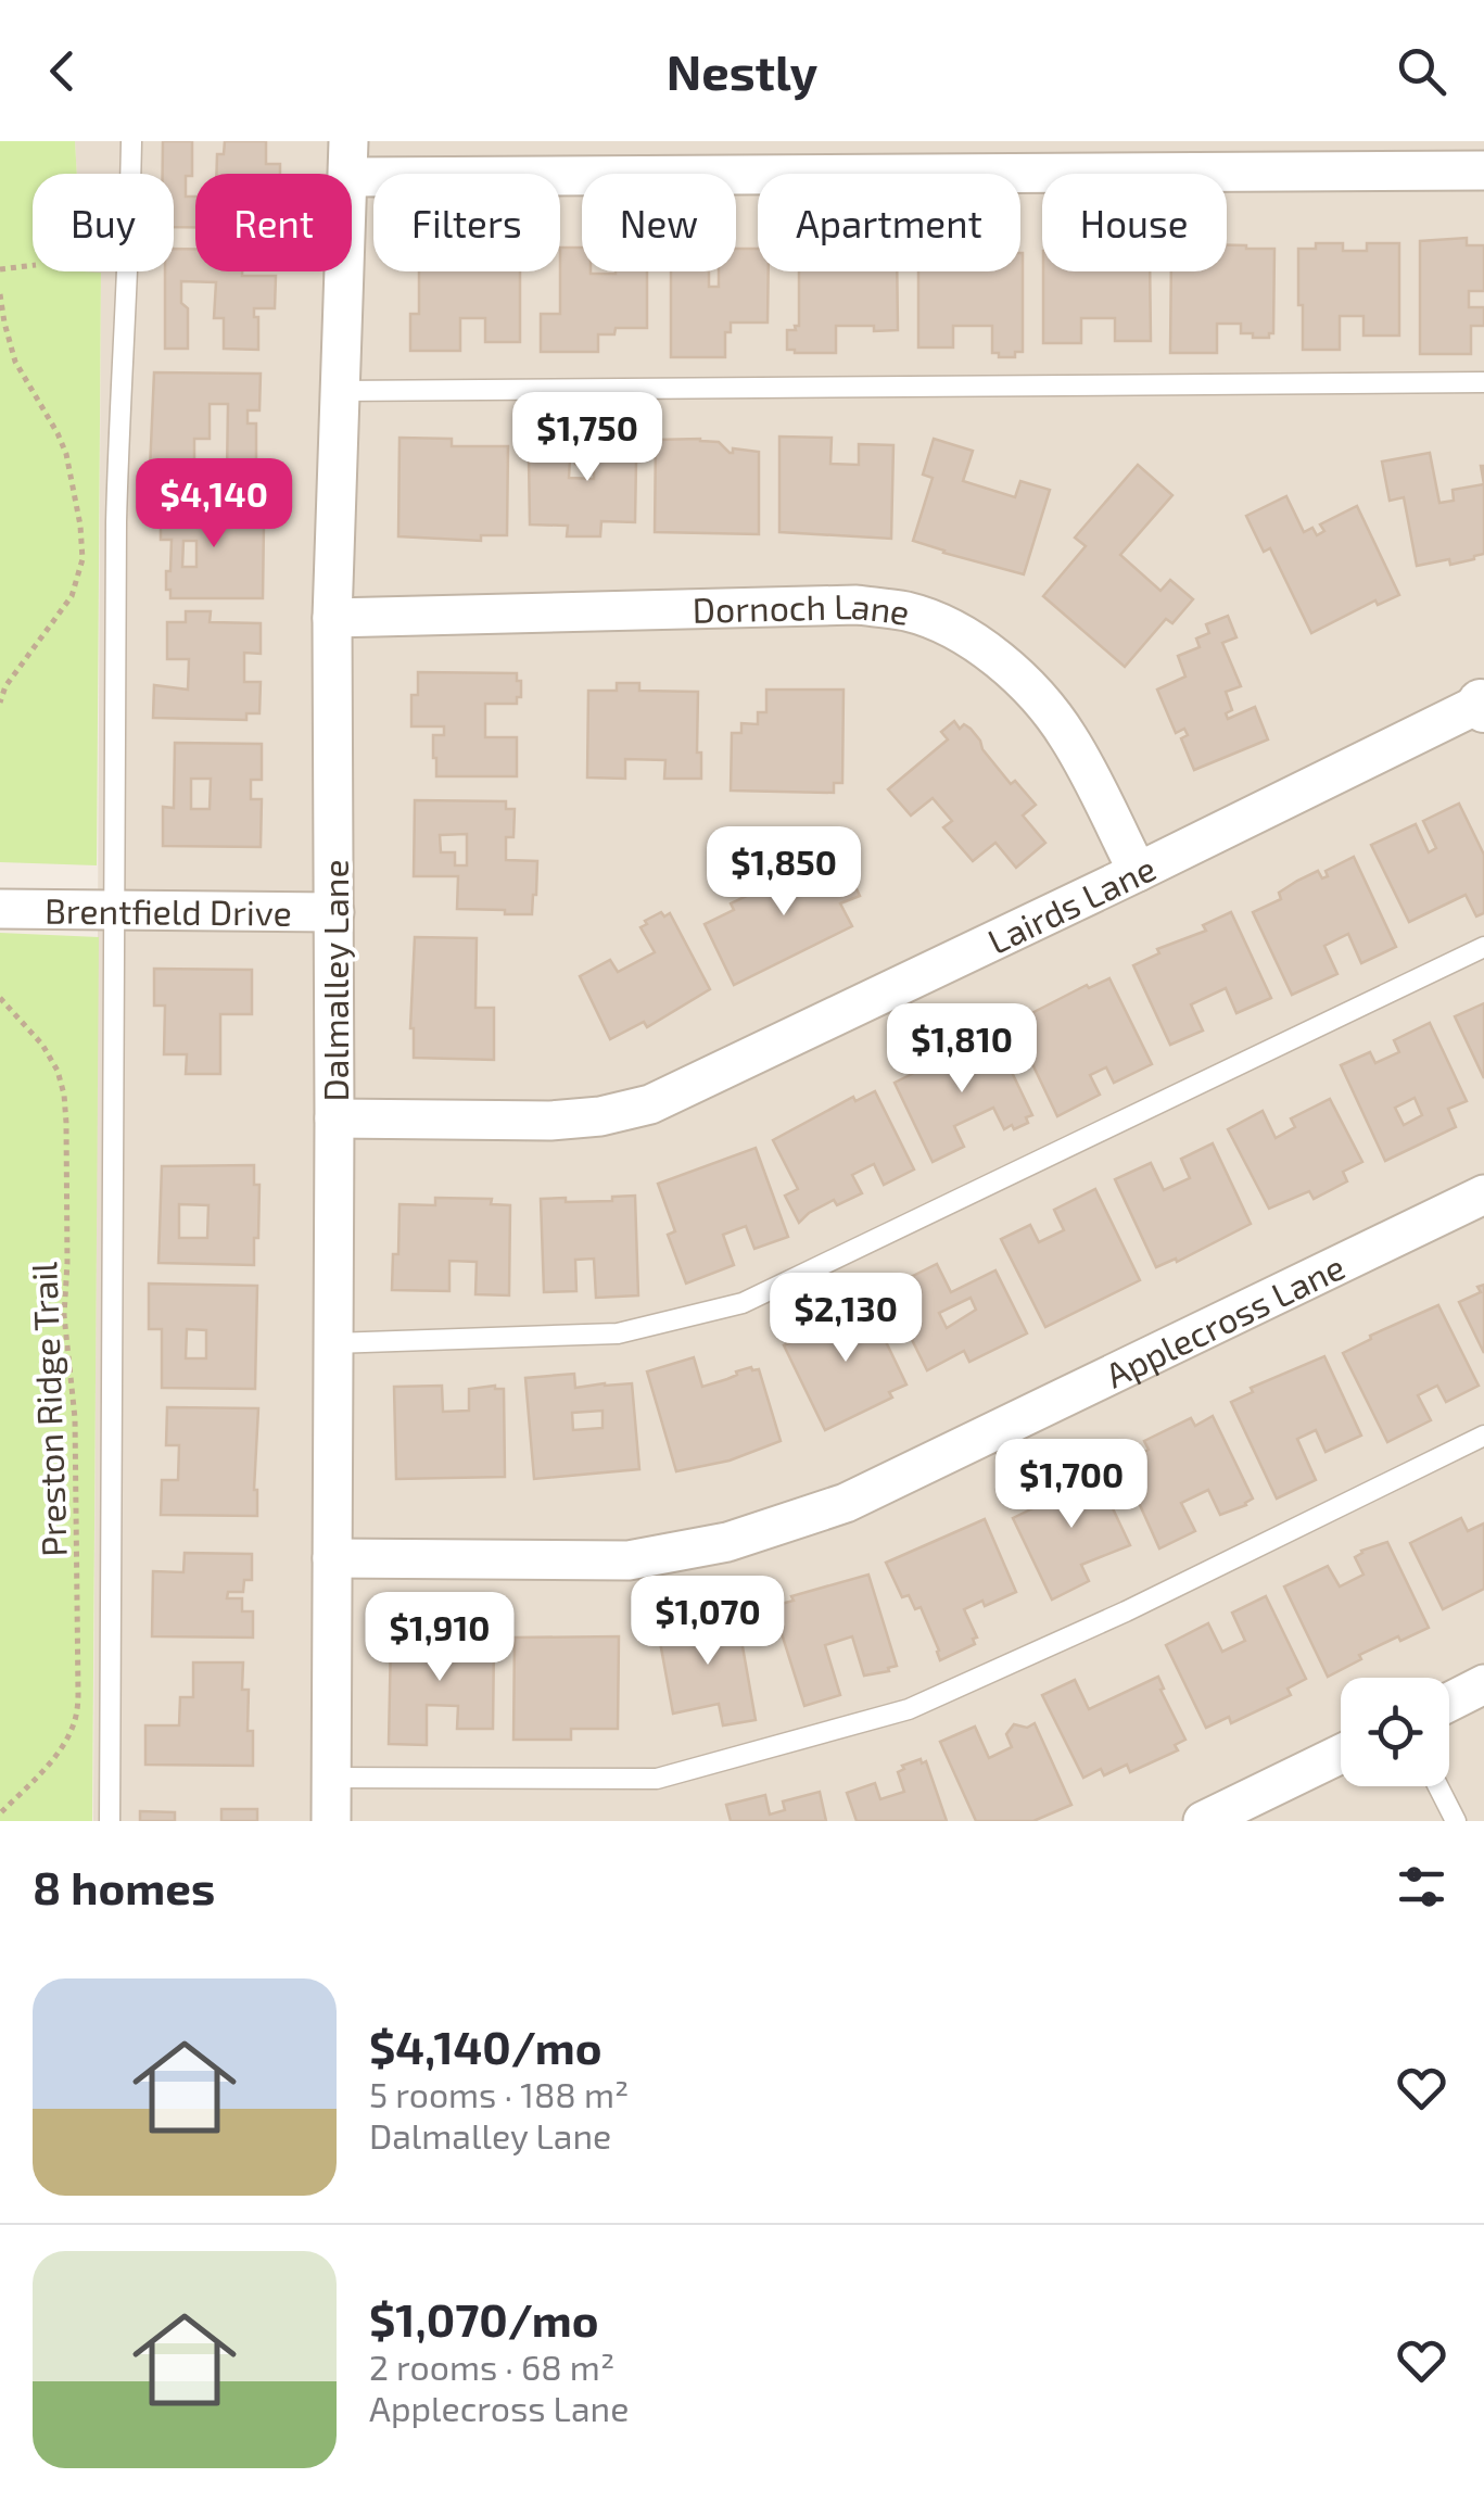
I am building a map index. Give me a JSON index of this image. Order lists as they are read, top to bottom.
{
  "streets": {
    "street": [
      "Dornoch Lane",
      "Lairds Lane",
      "Brentfield Drive",
      "Dalmalley Lane",
      "Applecross Lane"
    ],
    "path": ["Preston Ridge Trail"]
  },
  "crossings": [
    ["Dornoch Lane", "Lairds Lane"],
    ["Dornoch Lane", "Dalmalley Lane"],
    ["Lairds Lane", "Dalmalley Lane"],
    ["Brentfield Drive", "Dalmalley Lane"],
    ["Dalmalley Lane", "Applecross Lane"]
  ],
  "page": {
    "header": "Nestly",
    "chip": [
      "Buy",
      "Rent",
      "Filters",
      "New",
      "Apartment",
      "House"
    ],
    "price": [
      "$1,750",
      "$4,140",
      "$1,850",
      "$1,810",
      "$2,130",
      "$1,700",
      "$1,070",
      "$1,910"
    ],
    "heading": "8 homes",
    "list": [
      {
        "name": "$4,140/mo",
        "note": "5 rooms · 188 m² · Dalmalley Lane"
      },
      {
        "name": "$1,070/mo",
        "note": "2 rooms · 68 m² · Applecross Lane"
      }
    ]
  }
}
